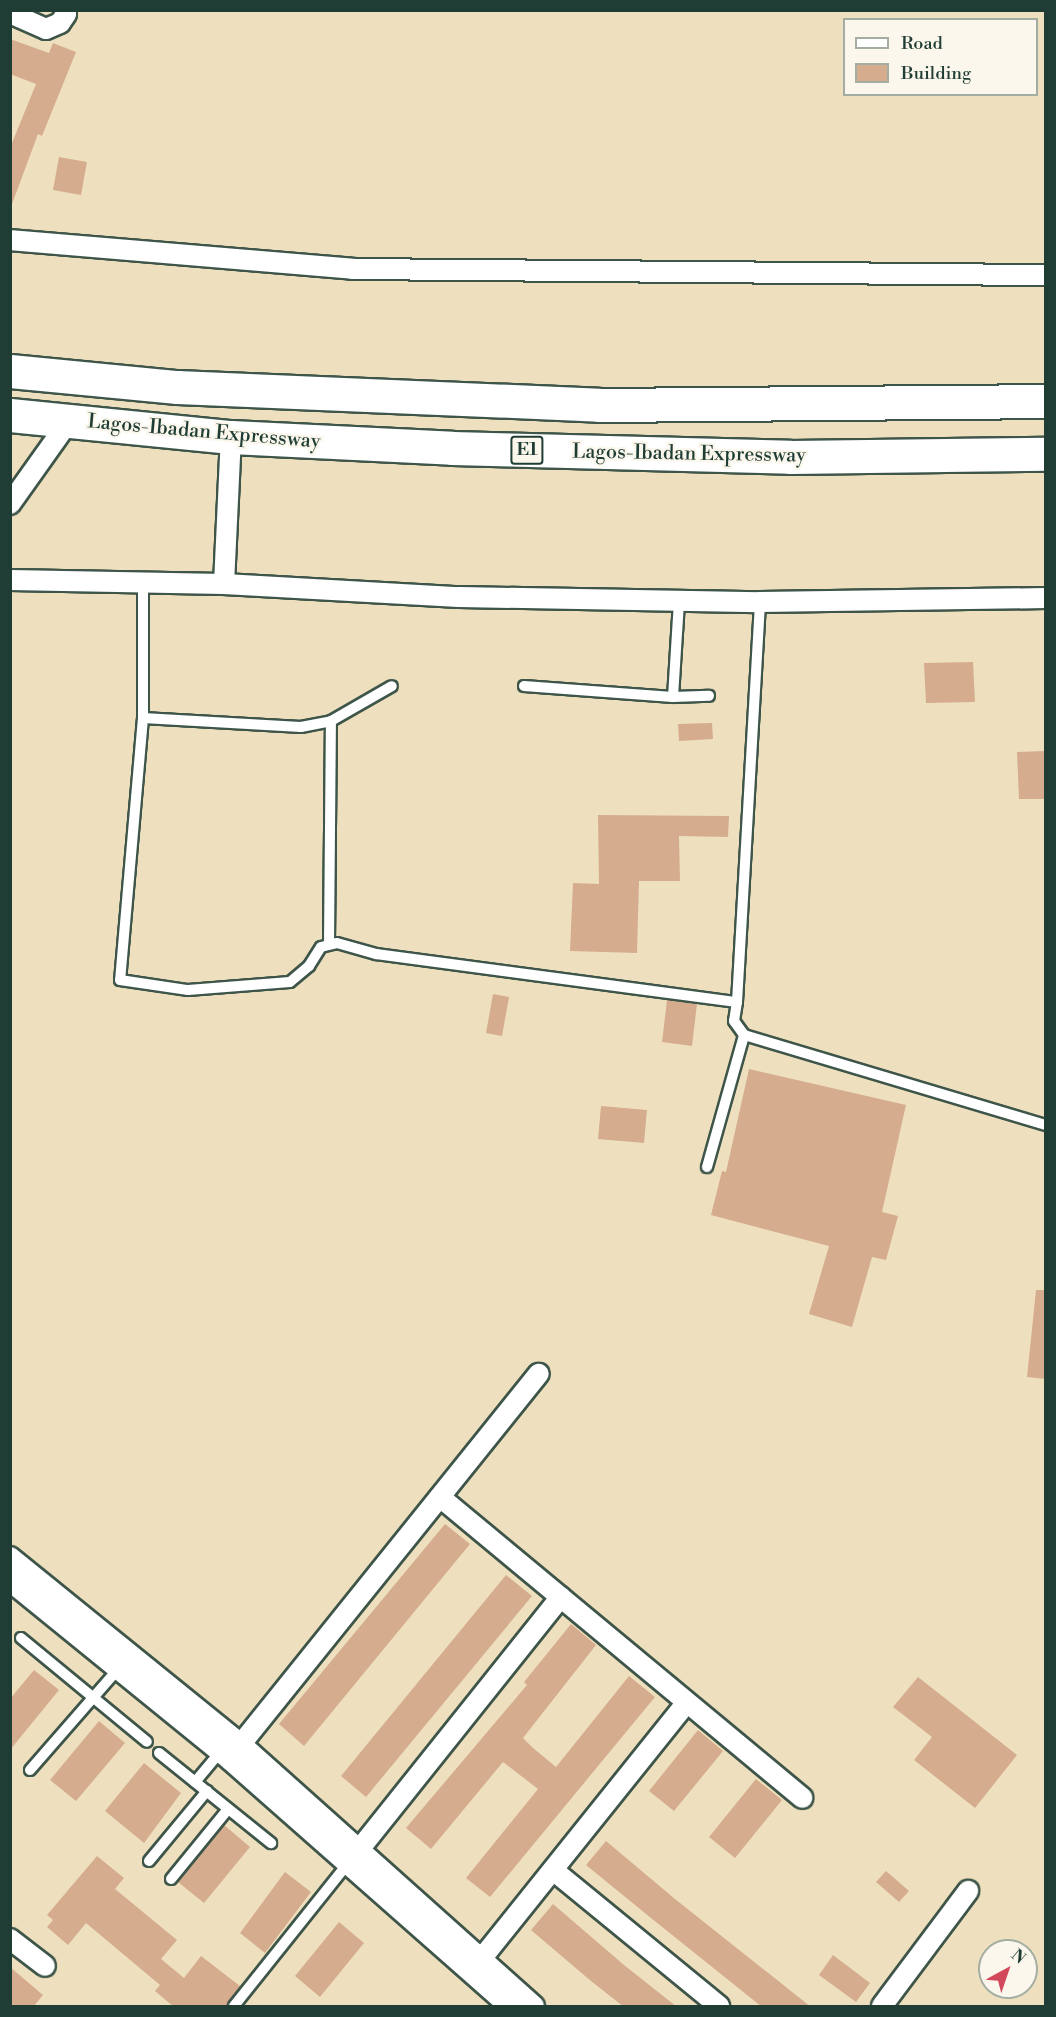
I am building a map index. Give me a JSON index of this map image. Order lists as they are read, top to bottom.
{
  "streets": {
    "highway": ["Lagos-Ibadan Expressway", "E1"]
  },
  "legend": ["Road", "Building"],
  "north": "top right"
}
